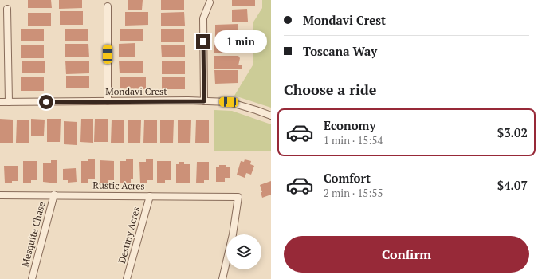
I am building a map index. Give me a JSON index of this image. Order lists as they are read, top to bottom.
{
  "streets": {
    "street": [
      "Mondavi Crest",
      "Rustic Acres",
      "Mesquite Chase",
      "Destiny Acres"
    ]
  },
  "crossings": [
    ["Rustic Acres", "Mesquite Chase"],
    ["Rustic Acres", "Destiny Acres"]
  ],
  "page": {
    "banner": ["Mondavi Crest", "Toscana Way"],
    "bubble": "1 min",
    "heading": "Choose a ride",
    "list": [
      {
        "name": "Economy",
        "note": "1 min · 15:54",
        "value": "$3.02"
      },
      {
        "name": "Comfort",
        "note": "2 min · 15:55",
        "value": "$4.07"
      }
    ],
    "buttons": "Confirm"
  }
}
